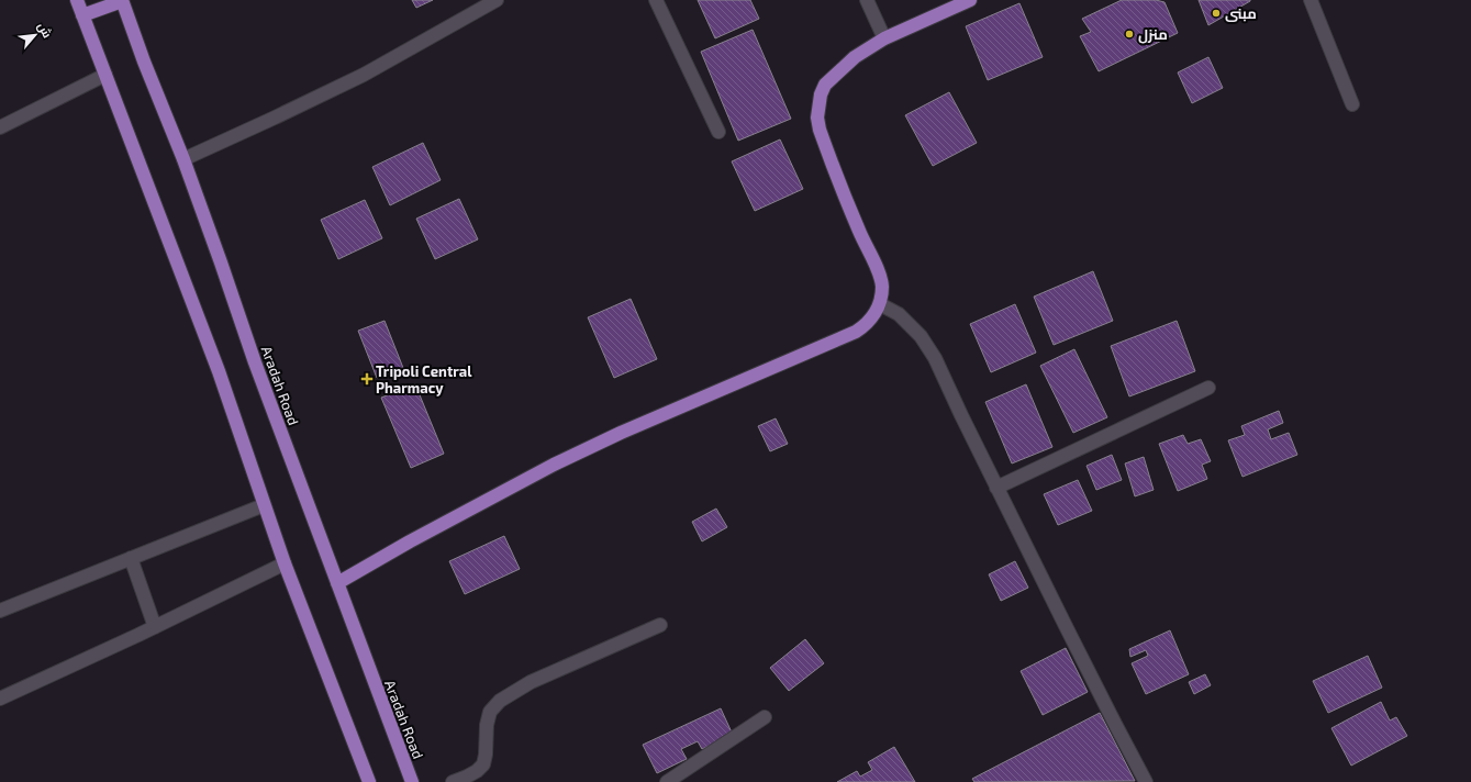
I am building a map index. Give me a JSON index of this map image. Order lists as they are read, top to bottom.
{
  "streets": {
    "main road": ["Aradah Road"]
  },
  "places": {
    "other": ["مبنى", "منزل"],
    "health": ["Tripoli Central Pharmacy"]
  },
  "north": "top right"
}
